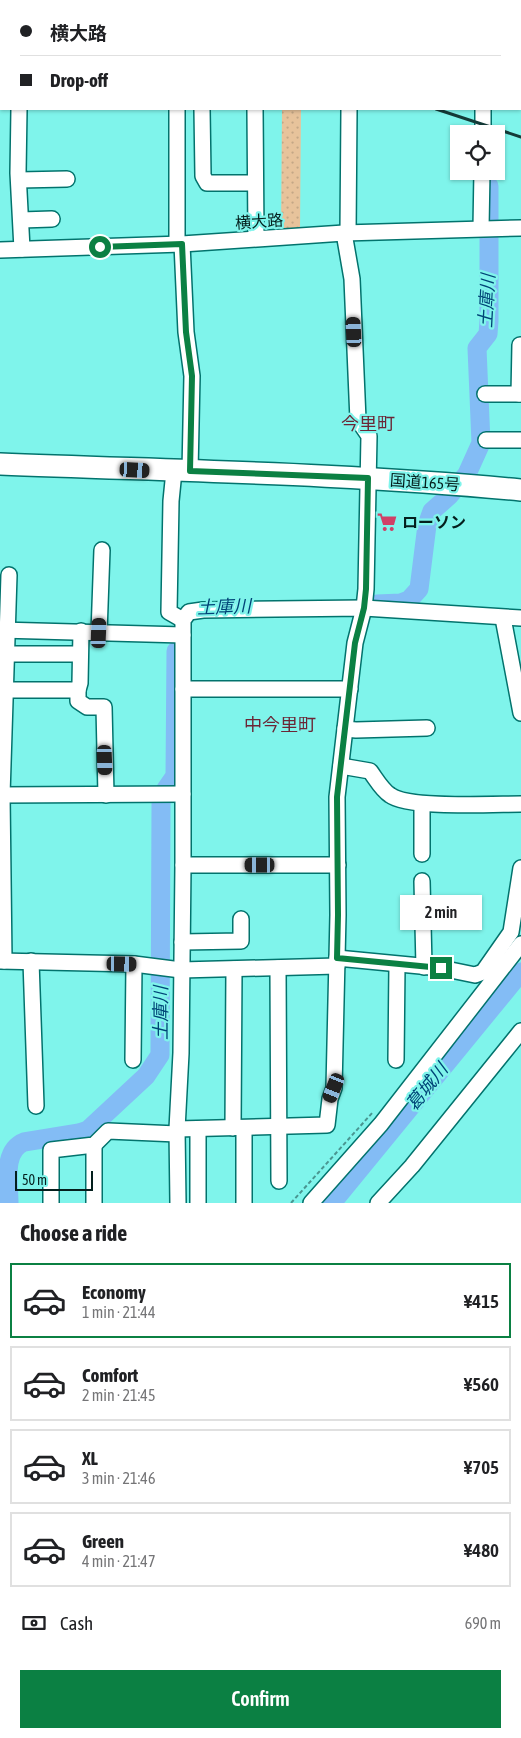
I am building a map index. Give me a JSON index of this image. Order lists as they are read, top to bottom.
{
  "streets": {
    "highway": ["国道165号"],
    "street": ["横大路"]
  },
  "districts": ["今里町", "中今里町"],
  "water": ["土庫川", "葛城川"],
  "places": {
    "supermarket": ["ローソン"]
  },
  "scale_bar": "50 m",
  "page": {
    "banner": ["横大路", "Drop-off"],
    "bubble": "2 min",
    "scale": "50 m",
    "heading": "Choose a ride",
    "list": [
      {
        "name": "Economy",
        "note": "1 min · 21:44",
        "value": "¥415"
      },
      {
        "name": "Comfort",
        "note": "2 min · 21:45",
        "value": "¥560"
      },
      {
        "name": "XL",
        "note": "3 min · 21:46",
        "value": "¥705"
      },
      {
        "name": "Green",
        "note": "4 min · 21:47",
        "value": "¥480"
      }
    ],
    "pay": ["Cash", "690 m"],
    "buttons": "Confirm"
  }
}
